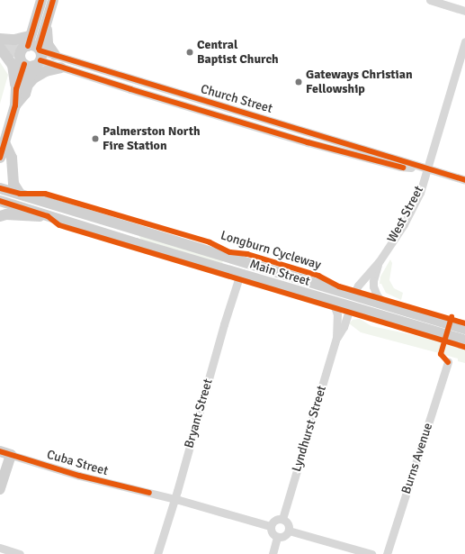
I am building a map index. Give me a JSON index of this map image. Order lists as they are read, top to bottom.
{
  "streets": {
    "main road": ["Main Street"],
    "street": [
      "Church Street",
      "West Street",
      "Bryant Street",
      "Lyndhurst Street",
      "Burns Avenue",
      "Cuba Street"
    ],
    "cycle path": ["Longburn Cycleway"]
  },
  "crossings": [
    ["Church Street", "West Street"],
    ["West Street", "Main Street"],
    ["Main Street", "Bryant Street"],
    ["Main Street", "Lyndhurst Street"],
    ["Bryant Street", "Cuba Street"],
    ["Lyndhurst Street", "Cuba Street"]
  ],
  "places": ["Central Baptist Church", "Gateways Christian Fellowship", "Palmerston North Fire Station"]
}
